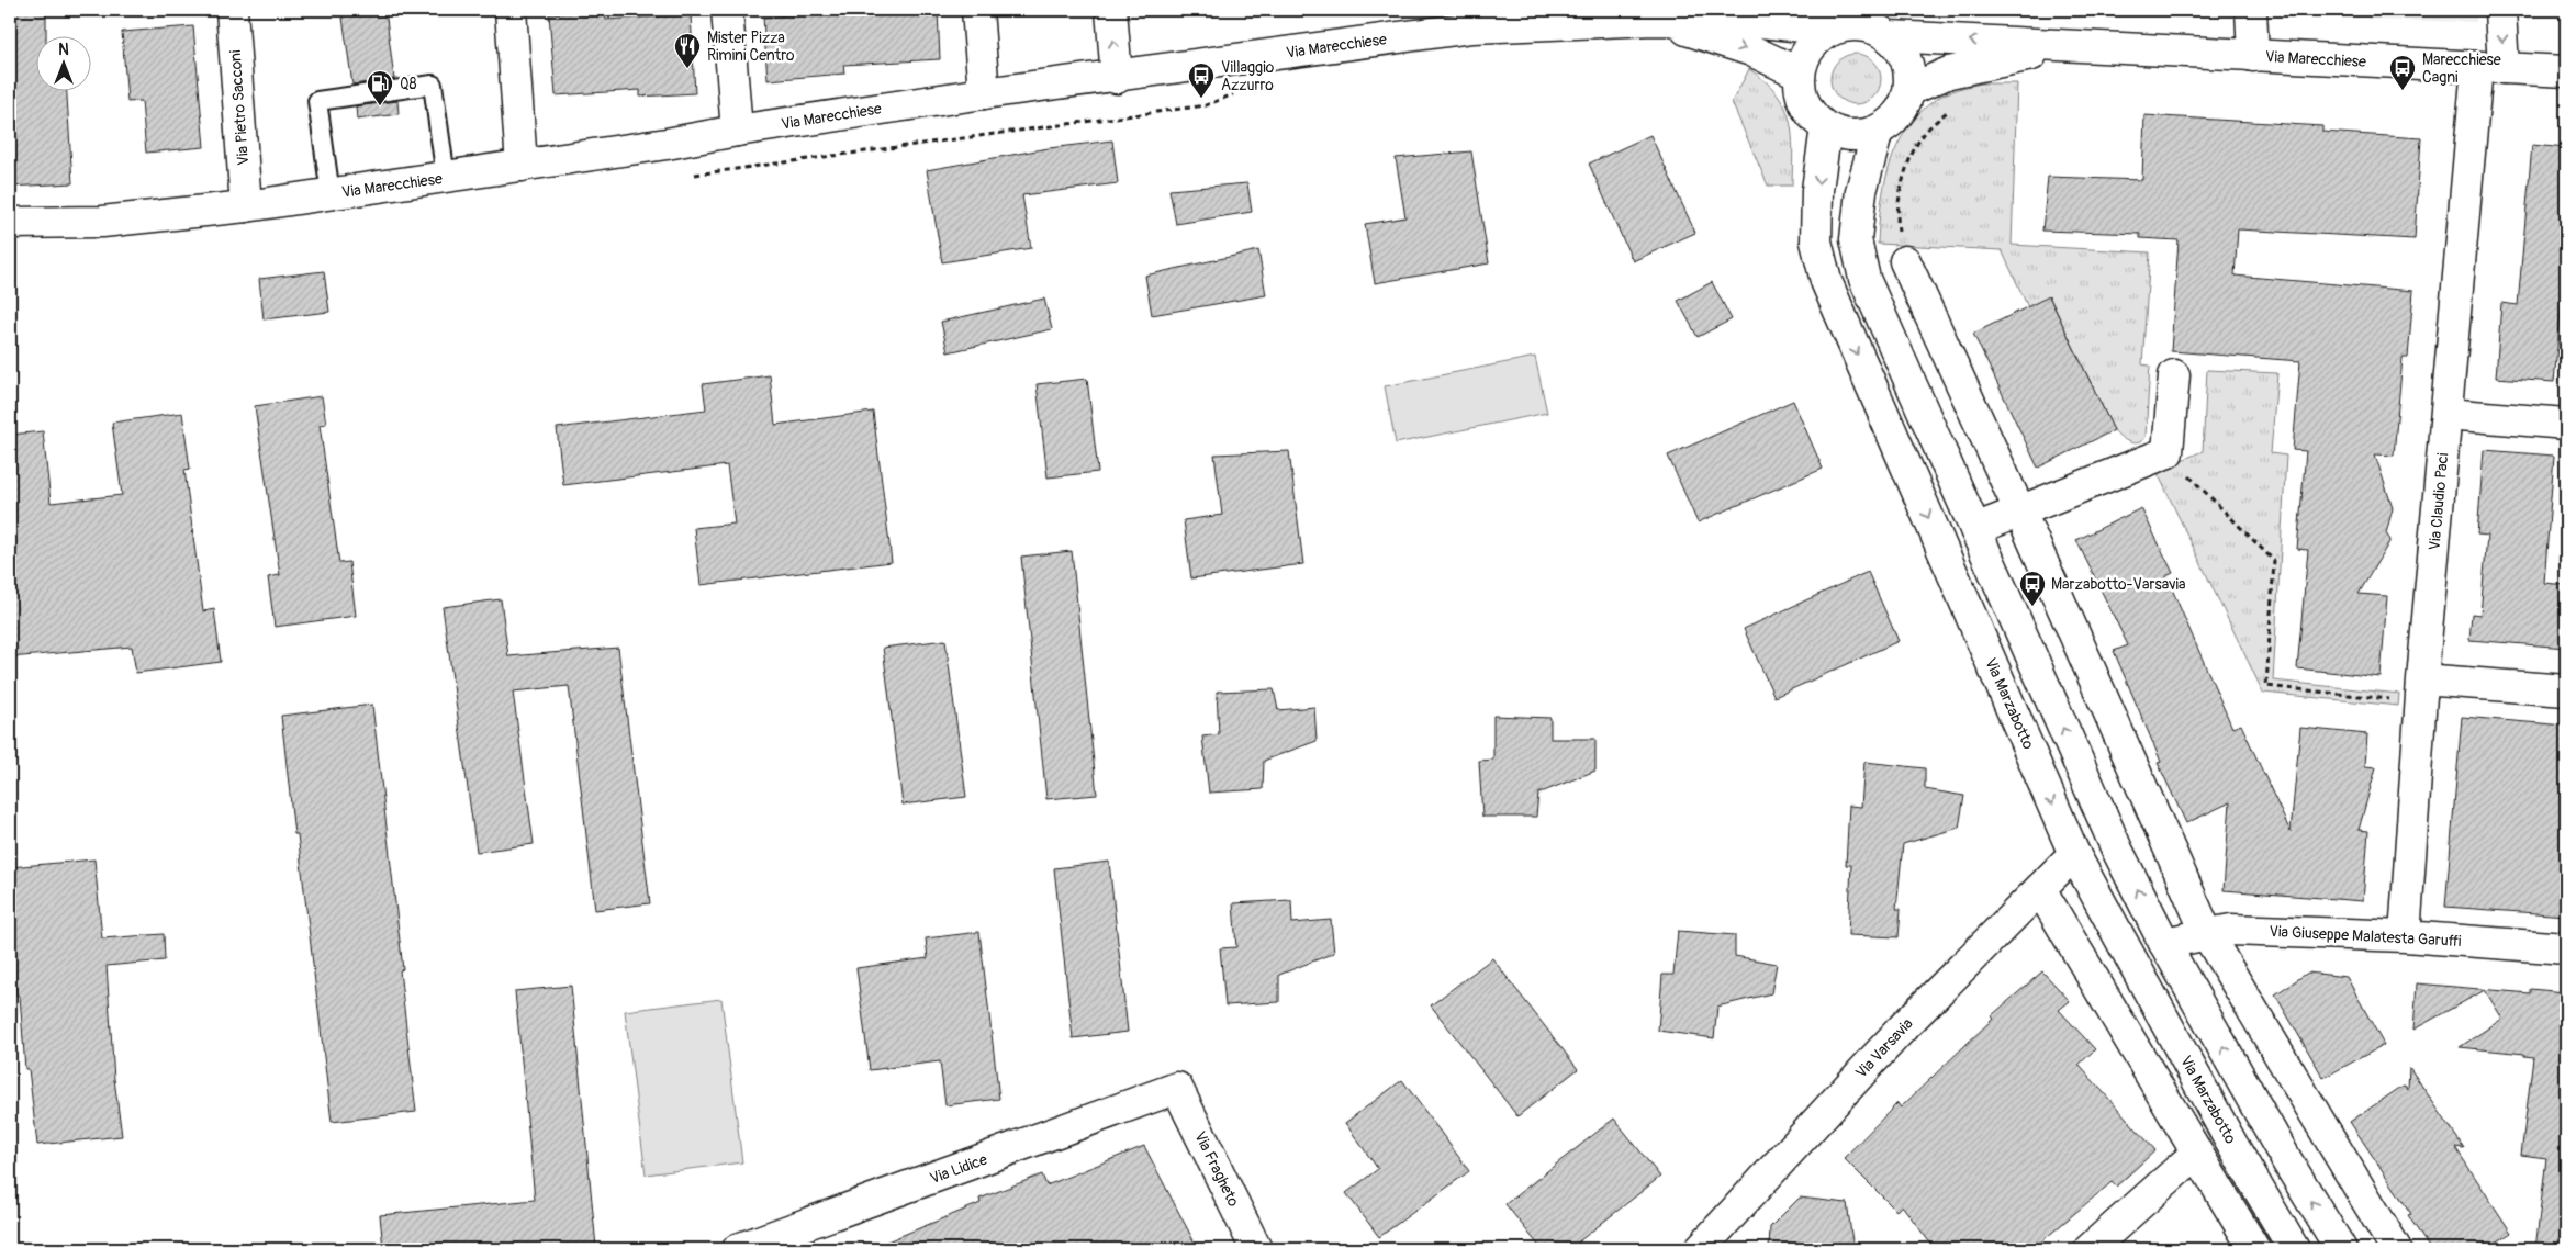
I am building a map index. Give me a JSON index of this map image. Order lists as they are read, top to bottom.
{
  "streets": {
    "street": [
      "Via Marecchiese",
      "Via Pietro Sacconi",
      "Via Claudio Paci",
      "Via Marzabotto",
      "Via Giuseppe Malatesta Garuffi",
      "Via Varsavia",
      "Via Lidice",
      "Via Fragheto"
    ]
  },
  "crossings": [
    ["Via Marecchiese", "Via Pietro Sacconi"],
    ["Via Marecchiese", "Via Claudio Paci"],
    ["Via Marecchiese", "Via Marzabotto"],
    ["Via Claudio Paci", "Via Giuseppe Malatesta Garuffi"],
    ["Via Marzabotto", "Via Varsavia"],
    ["Via Lidice", "Via Fragheto"]
  ],
  "places": {
    "restaurant": ["Mister Pizza Rimini Centro"],
    "bus stop": ["Marecchiese Cagni", "Villaggio Azzurro", "Marzabotto-Varsavia"],
    "fuel station": ["Q8"]
  },
  "north": "top"
}
